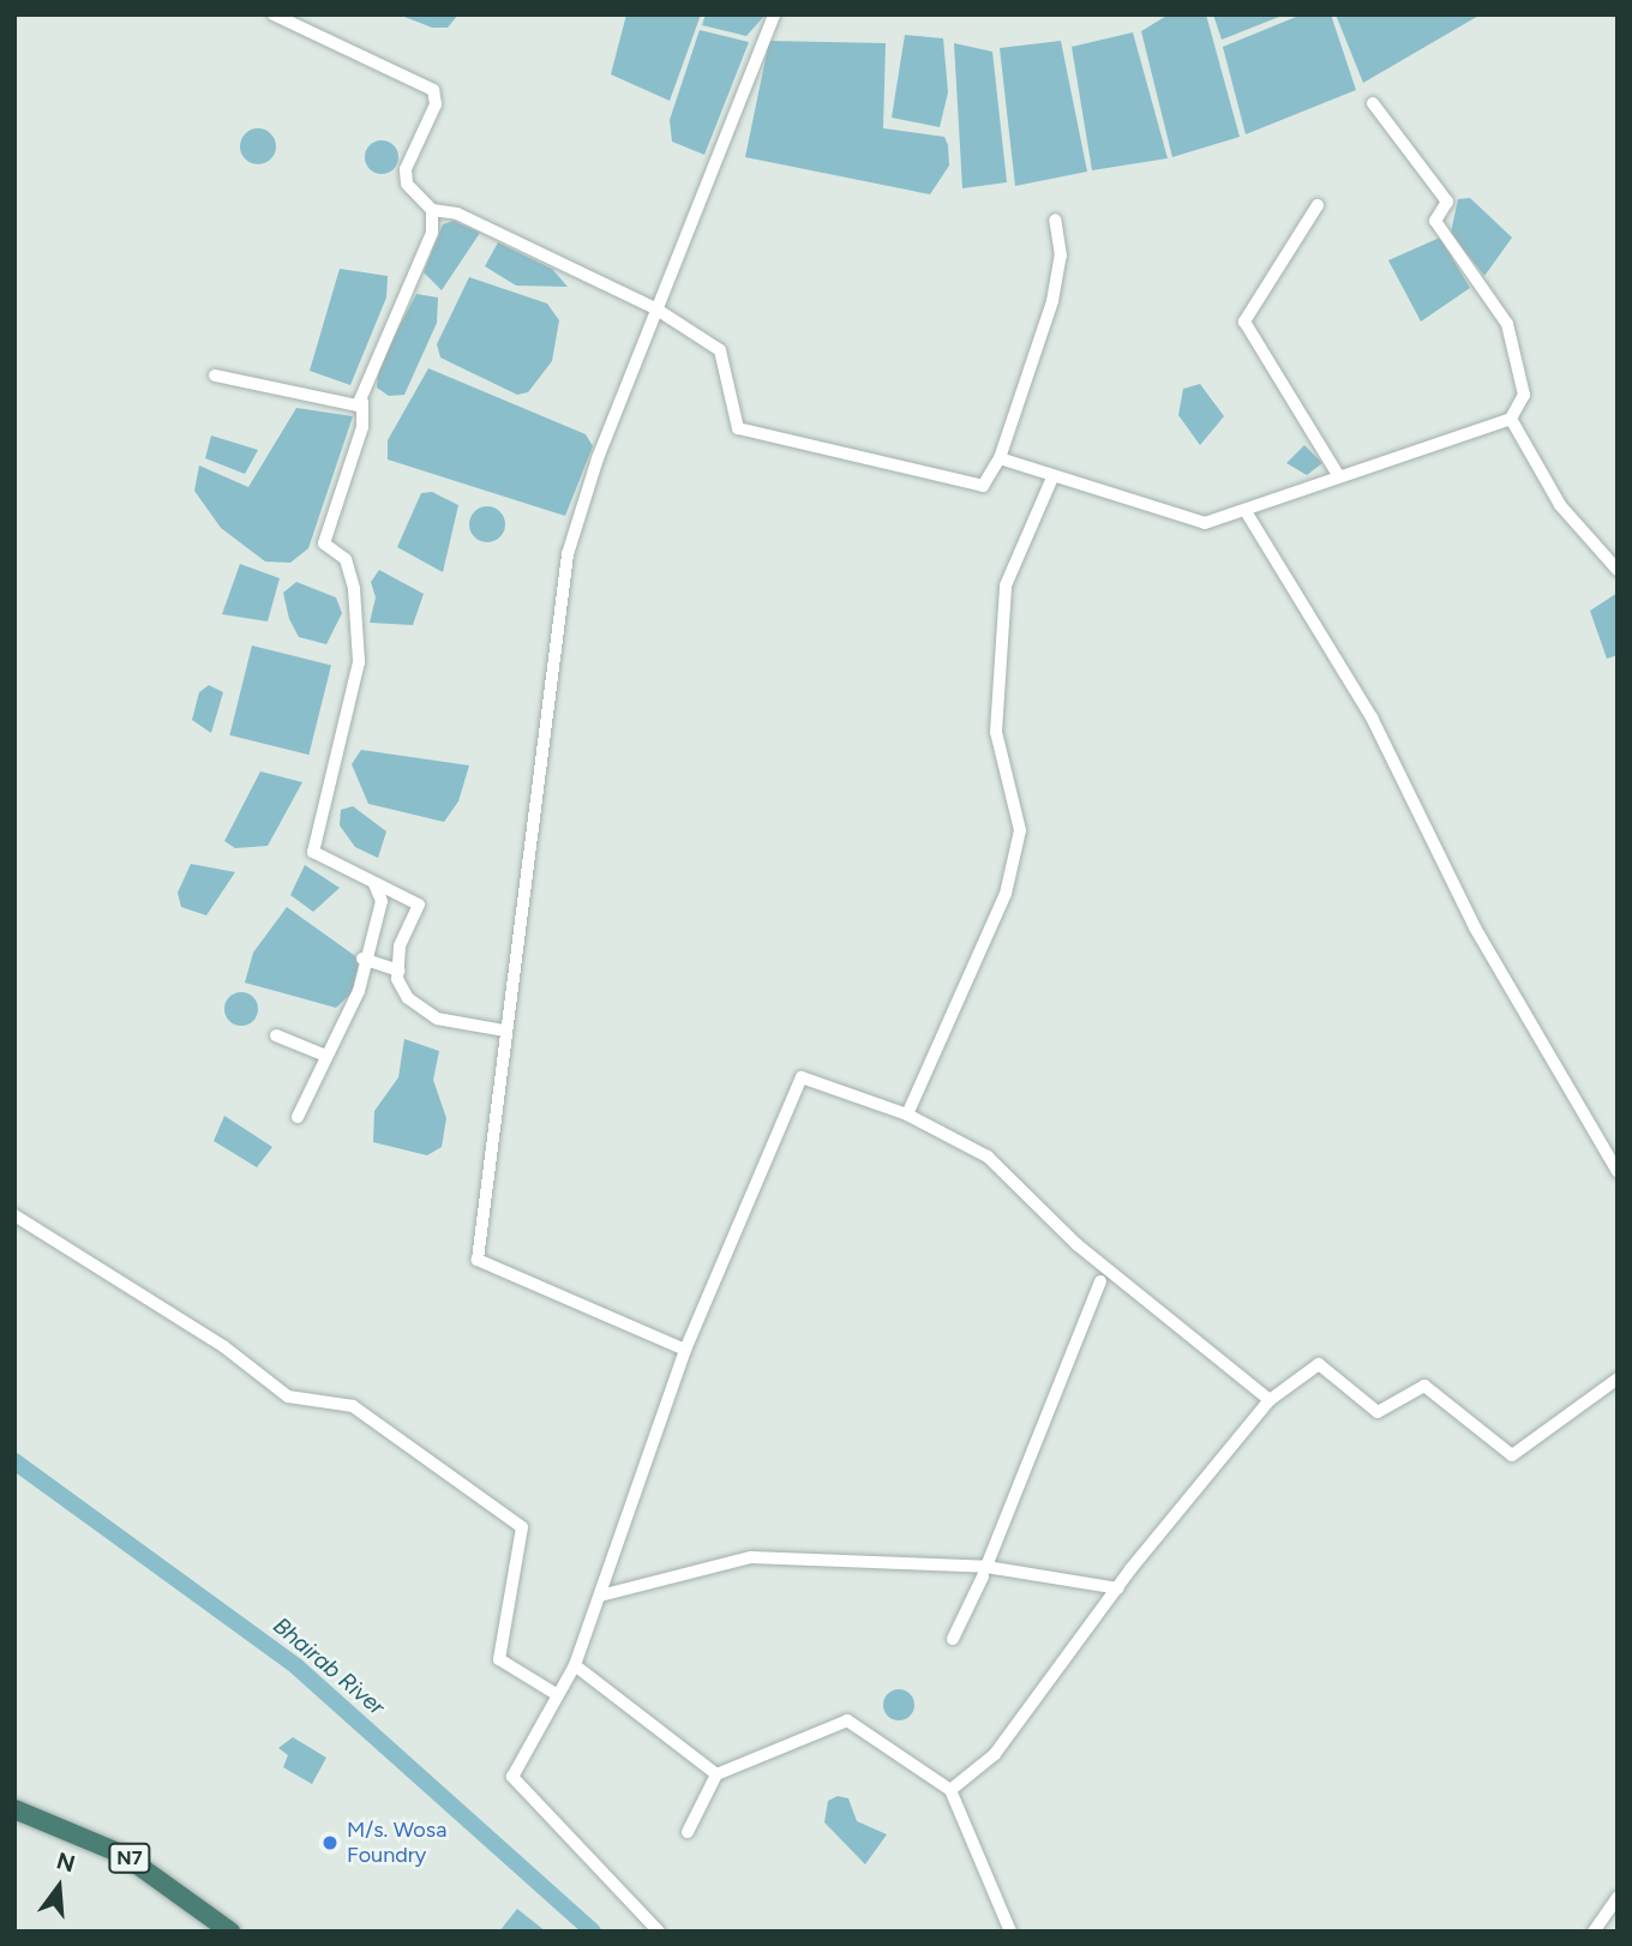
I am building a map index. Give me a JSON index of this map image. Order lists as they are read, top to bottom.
{
  "streets": {
    "highway": ["N7"]
  },
  "water": ["Bhairab River"],
  "places": ["M/s. Wosa Foundry"],
  "north": "top"
}
